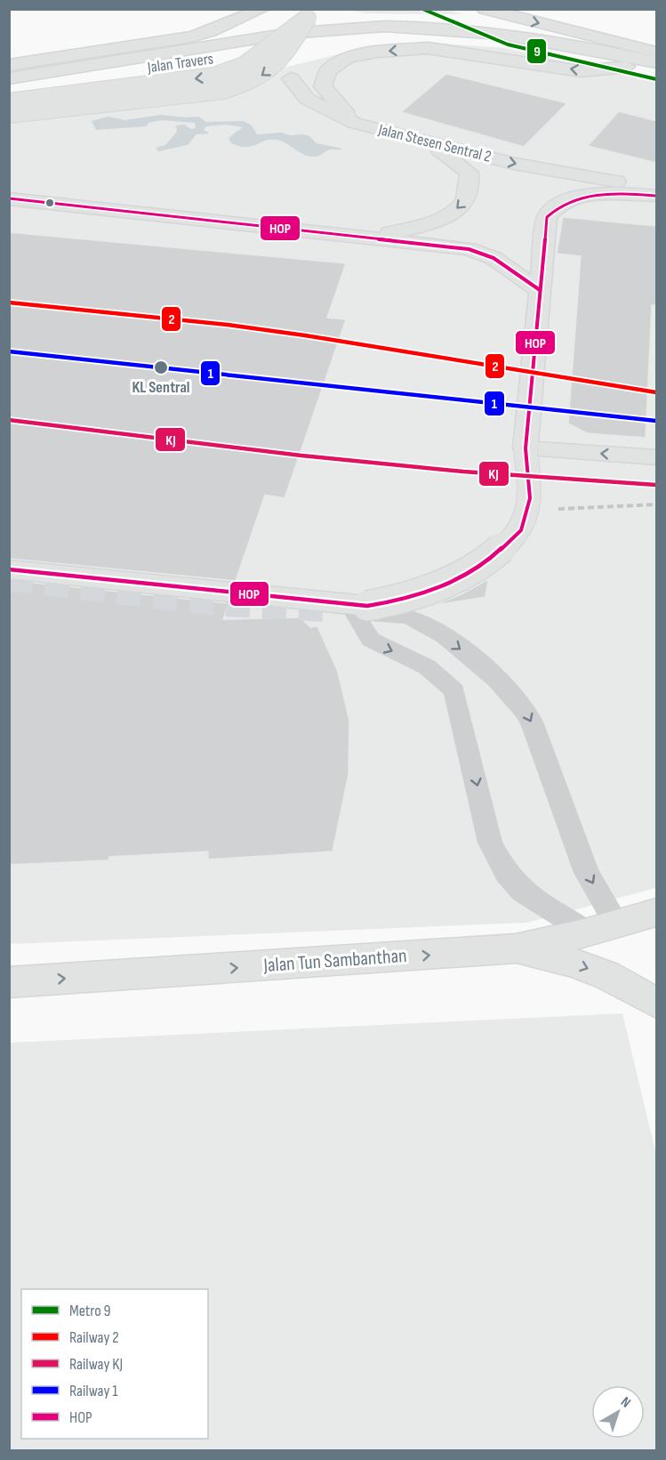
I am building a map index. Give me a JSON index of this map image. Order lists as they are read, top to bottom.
{
  "streets": {
    "main road": ["Jalan Travers", "Jalan Stesen Sentral 2", "Jalan Tun Sambanthan"]
  },
  "one_way": ["Jalan Tun Sambanthan"],
  "places": ["KL Sentral"],
  "lines": [
    "metro line 9",
    "transit line HOP",
    "rail line 2",
    "rail line 1",
    "rail line KJ"
  ],
  "legend": [
    "Metro 9",
    "Railway 2",
    "Railway KJ",
    "Railway 1",
    "HOP"
  ],
  "north": "top right"
}
